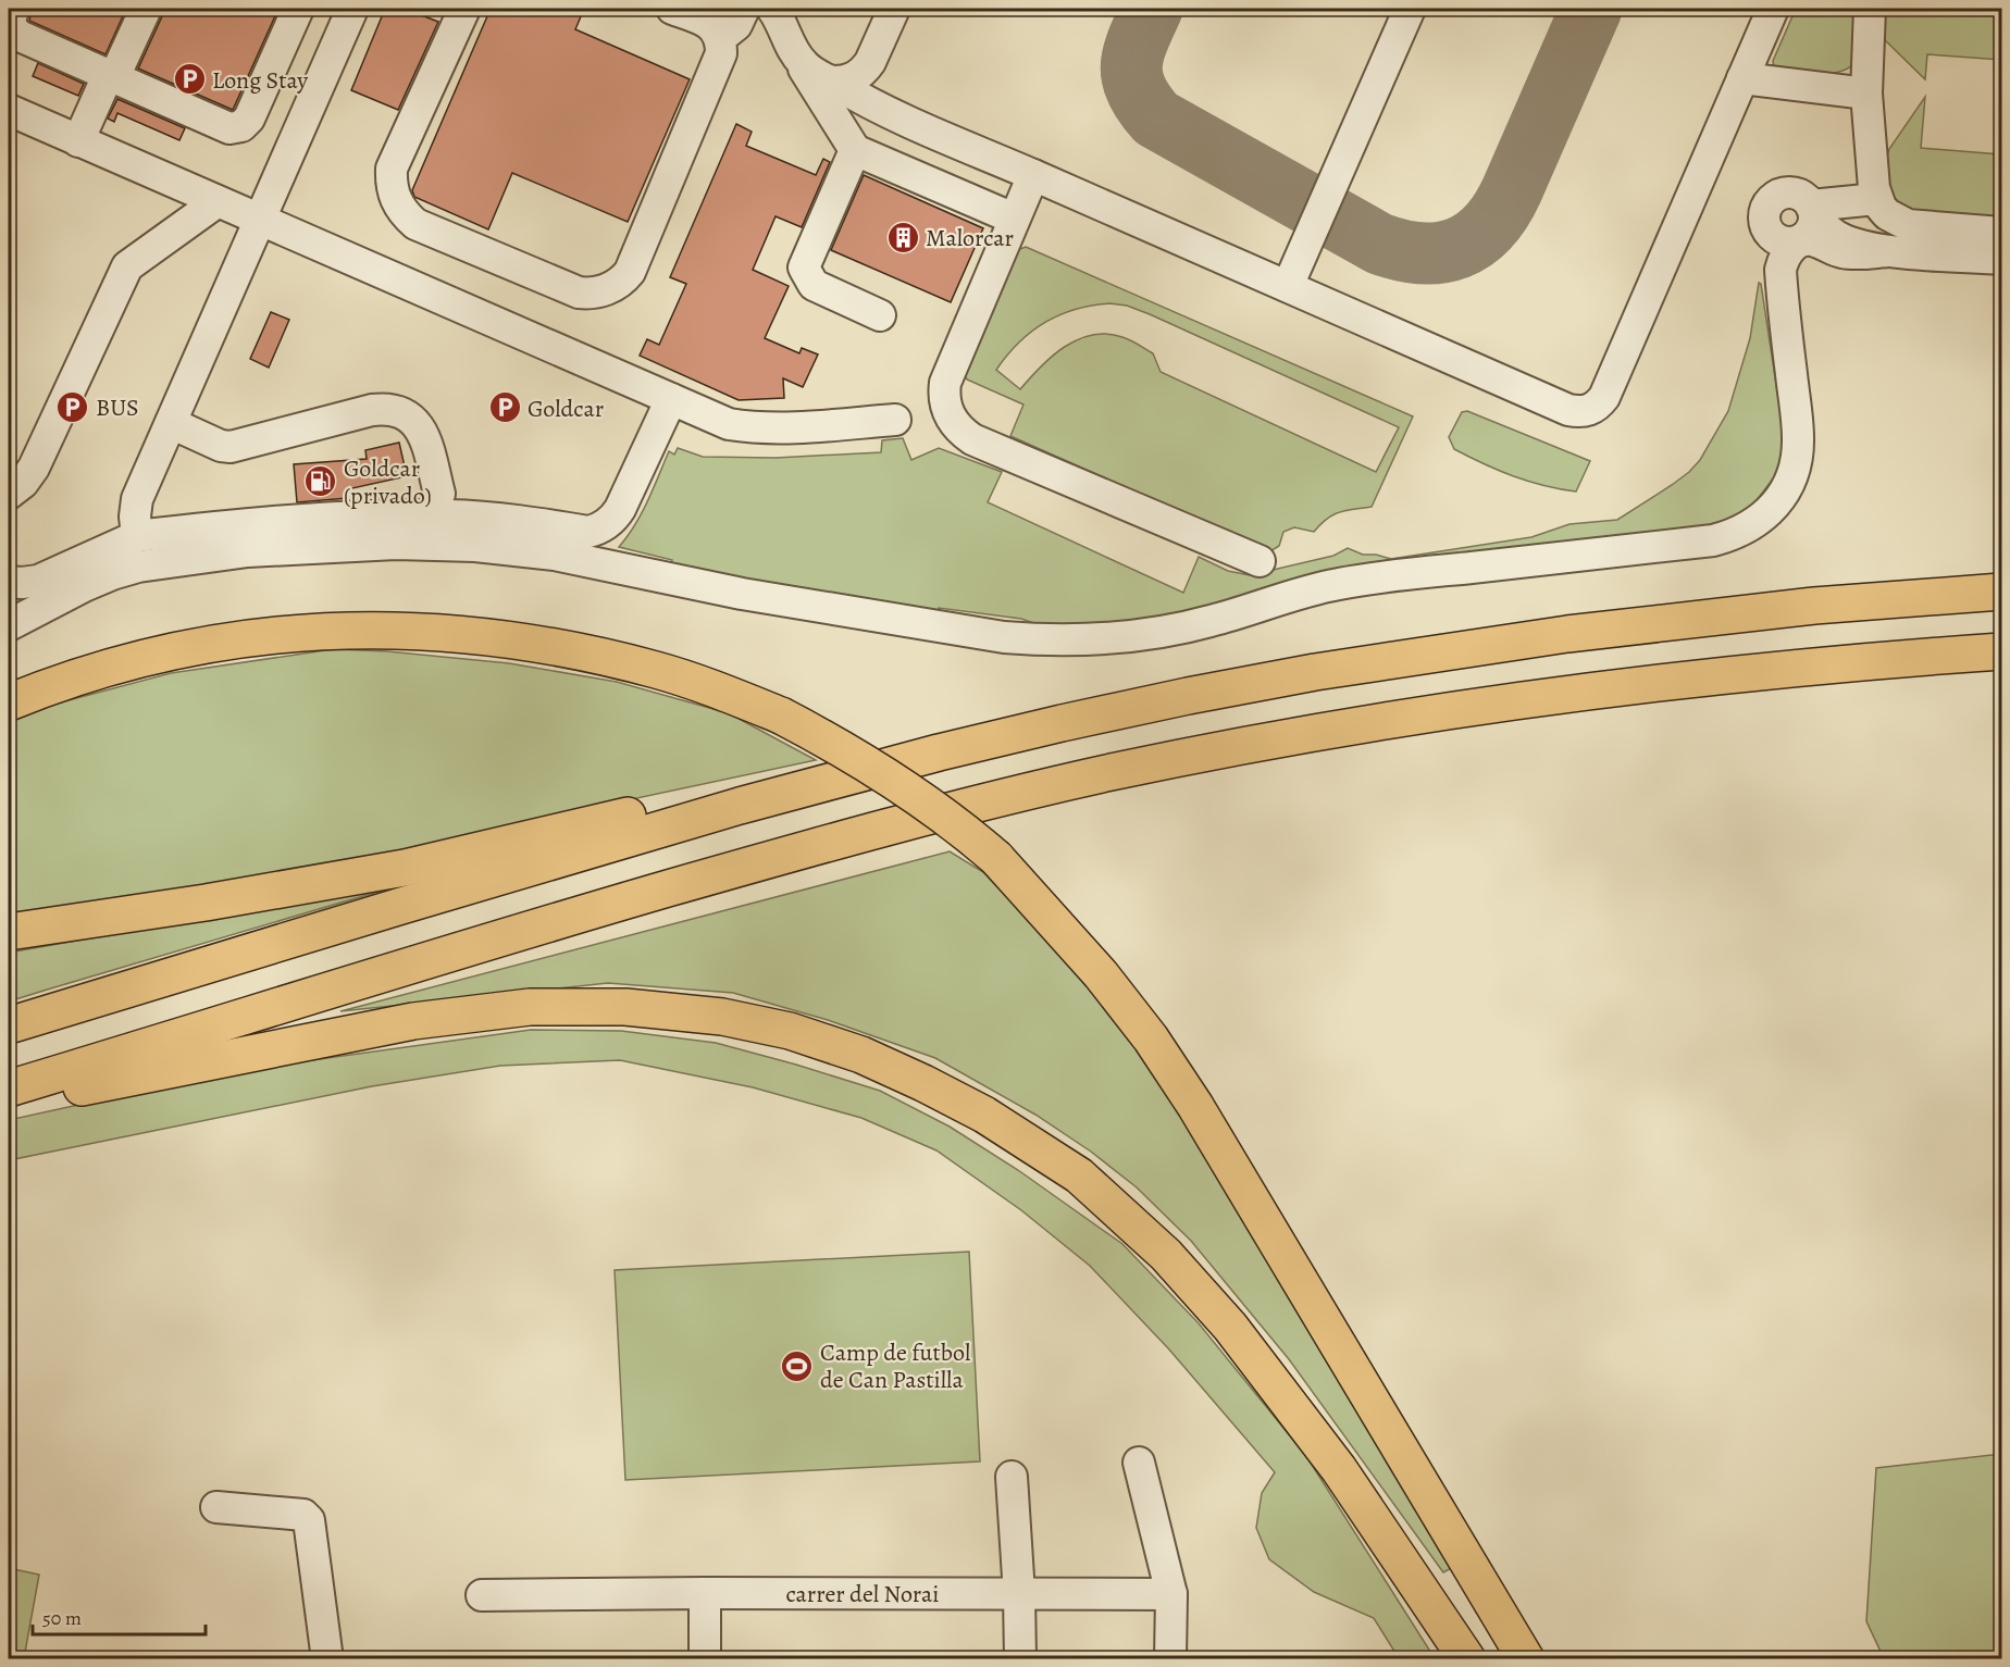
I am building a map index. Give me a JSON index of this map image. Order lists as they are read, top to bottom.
{
  "streets": {
    "street": ["carrer del Norai"]
  },
  "places": {
    "parking": ["Long Stay", "BUS", "Goldcar"],
    "building": ["Malorcar"],
    "fuel station": ["Goldcar (privado)"],
    "sports": ["Camp de futbol de Can Pastilla"]
  },
  "scale_bar": "50 m"
}
